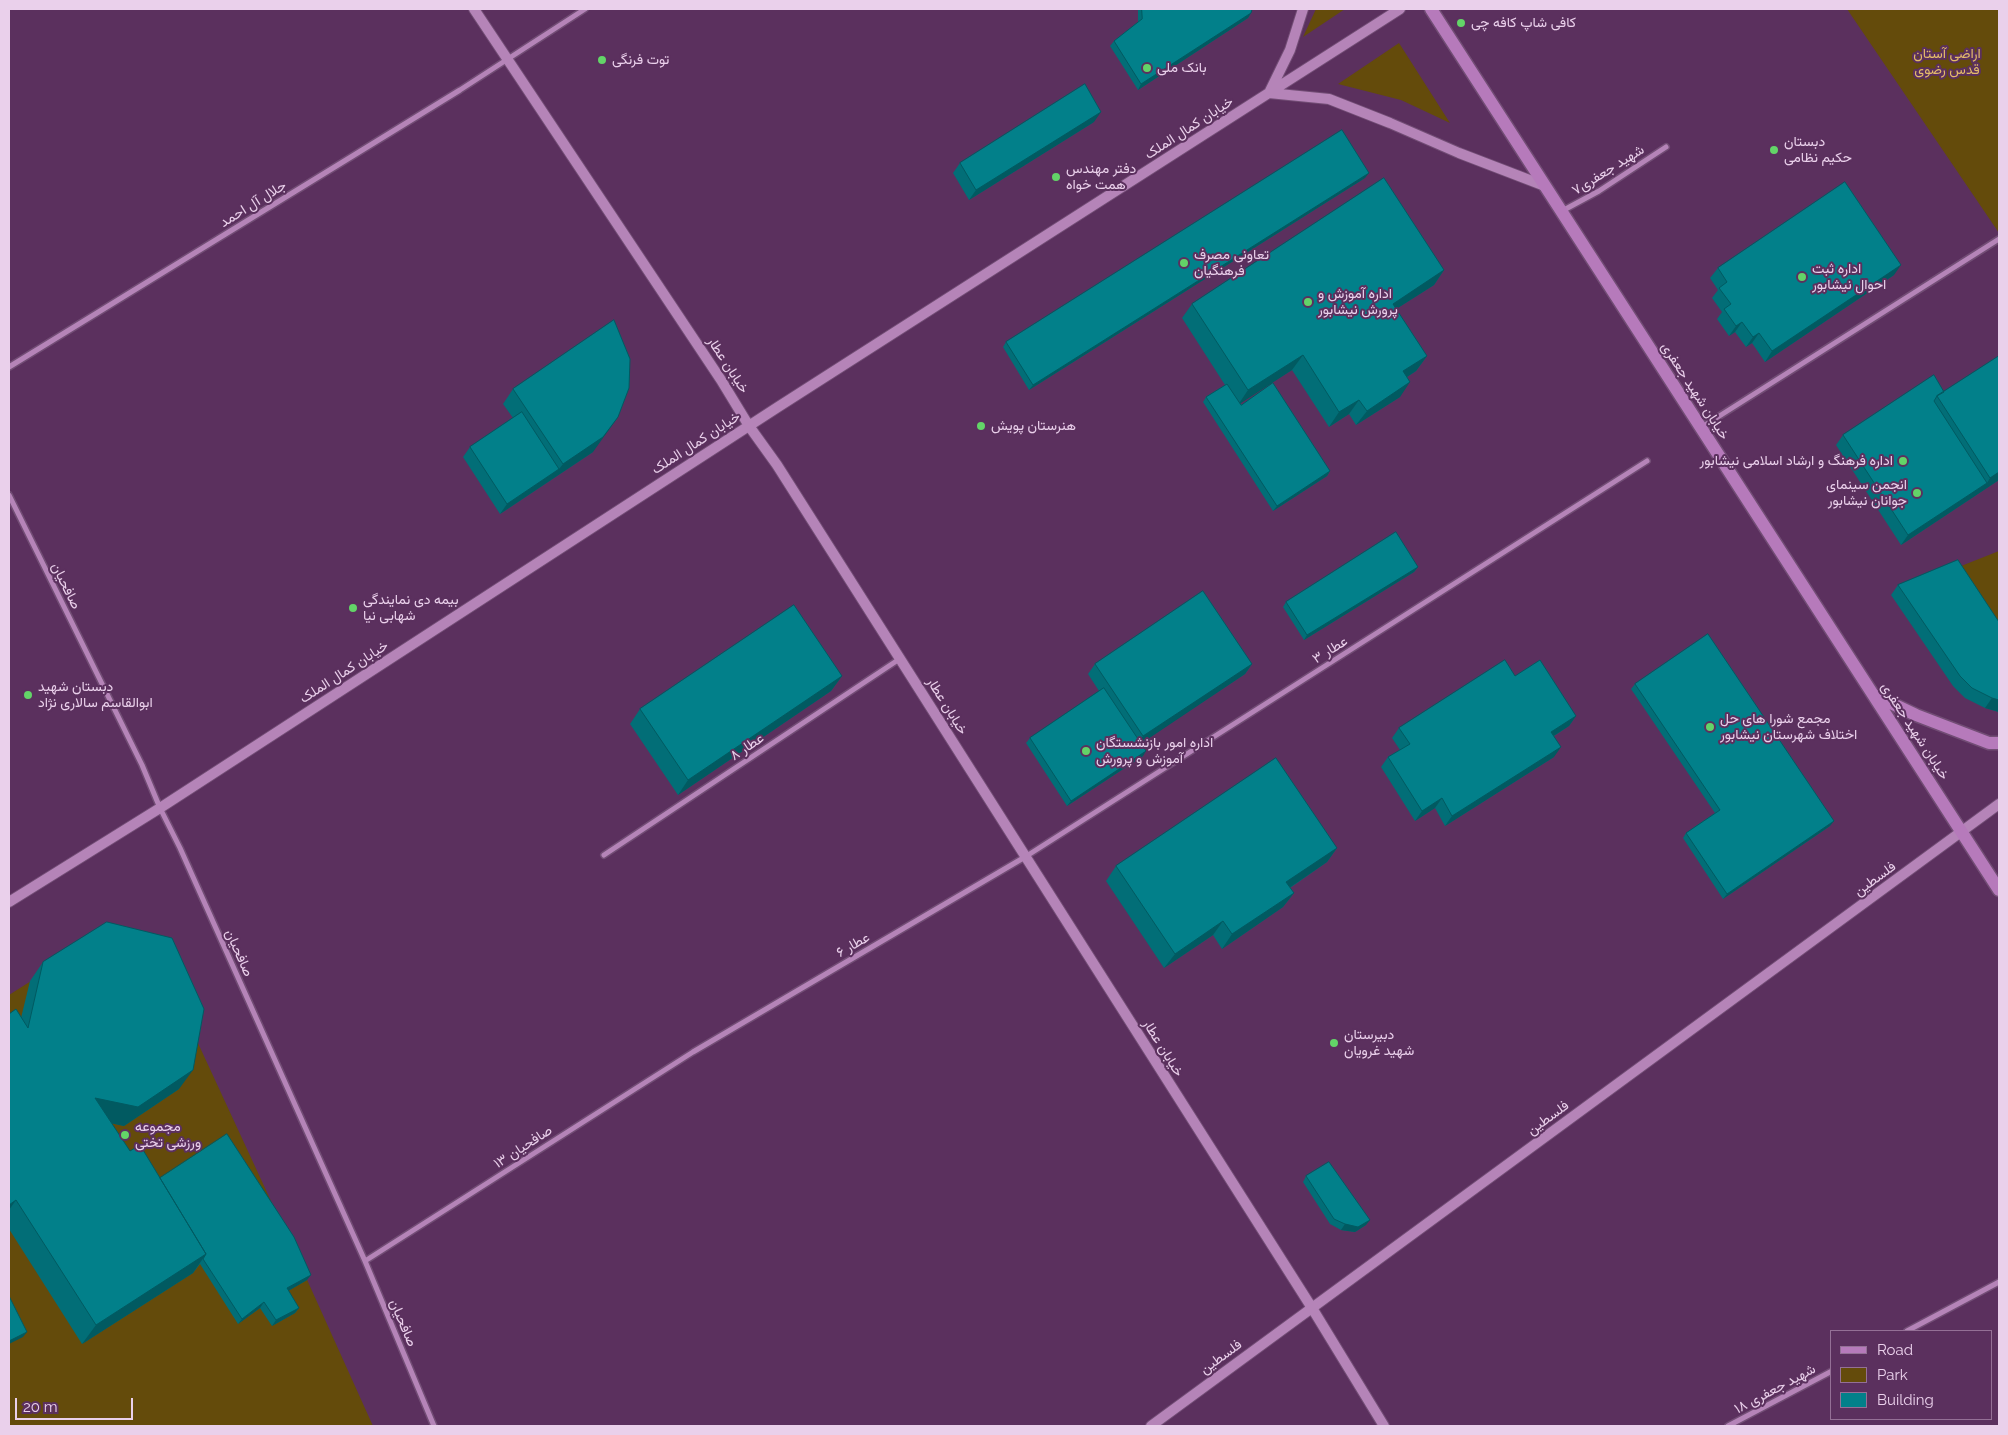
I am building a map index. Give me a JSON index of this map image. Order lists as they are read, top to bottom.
{
  "streets": {
    "main road": [
      "خیابان کمال الملک",
      "خیابان عطار",
      "خیابان شهید جعفری",
      "فلسطین"
    ],
    "street": [
      "شهید جعفری۷",
      "جلال آل احمد",
      "صافحیان",
      "عطار ۳",
      "عطار ۸",
      "عطار ۶",
      "صافحیان ۱۳",
      "شهید جعفری ۱۸"
    ]
  },
  "crossings": [
    ["خیابان کمال الملک", "خیابان عطار"],
    ["خیابان کمال الملک", "صافحیان"],
    ["شهید جعفری۷", "خیابان شهید جعفری"],
    ["جلال آل احمد", "خیابان عطار"],
    ["خیابان عطار", "عطار ۳"],
    ["خیابان عطار", "عطار ۸"],
    ["خیابان عطار", "فلسطین"],
    ["خیابان عطار", "عطار ۶"],
    ["خیابان شهید جعفری", "فلسطین"],
    ["صافحیان", "صافحیان ۱۳"],
    ["عطار ۳", "عطار ۶"],
    ["عطار ۶", "صافحیان ۱۳"]
  ],
  "parks": ["اراضی آستان قدس رضوی"],
  "places": [
    "کافی شاپ کافه چی",
    "توت فرنگی",
    "بانک ملی",
    "دبستان حکیم نظامی",
    "دفتر مهندس همت خواه",
    "تعاونی مصرف فرهنگیان",
    "اداره ثبت احوال نیشابور",
    "اداره آموزش و پرورش نیشابور",
    "هنرستان پویش",
    "اداره فرهنگ و ارشاد اسلامی نیشابور",
    "انجمن سینمای جوانان نیشابور",
    "بیمه دی نمایندگی شهابی نیا",
    "دبستان شهید ابوالقاسم سالاری نژاد",
    "مجمع شورا های حل اختلاف شهرستان نیشابور",
    "اداره امور بازنشستگان آموزش و پرورش",
    "دبیرستان شهید غرویان",
    "مجموعه ورزشی تختی"
  ],
  "legend": ["Road", "Park", "Building"],
  "scale_bar": "20 m"
}
